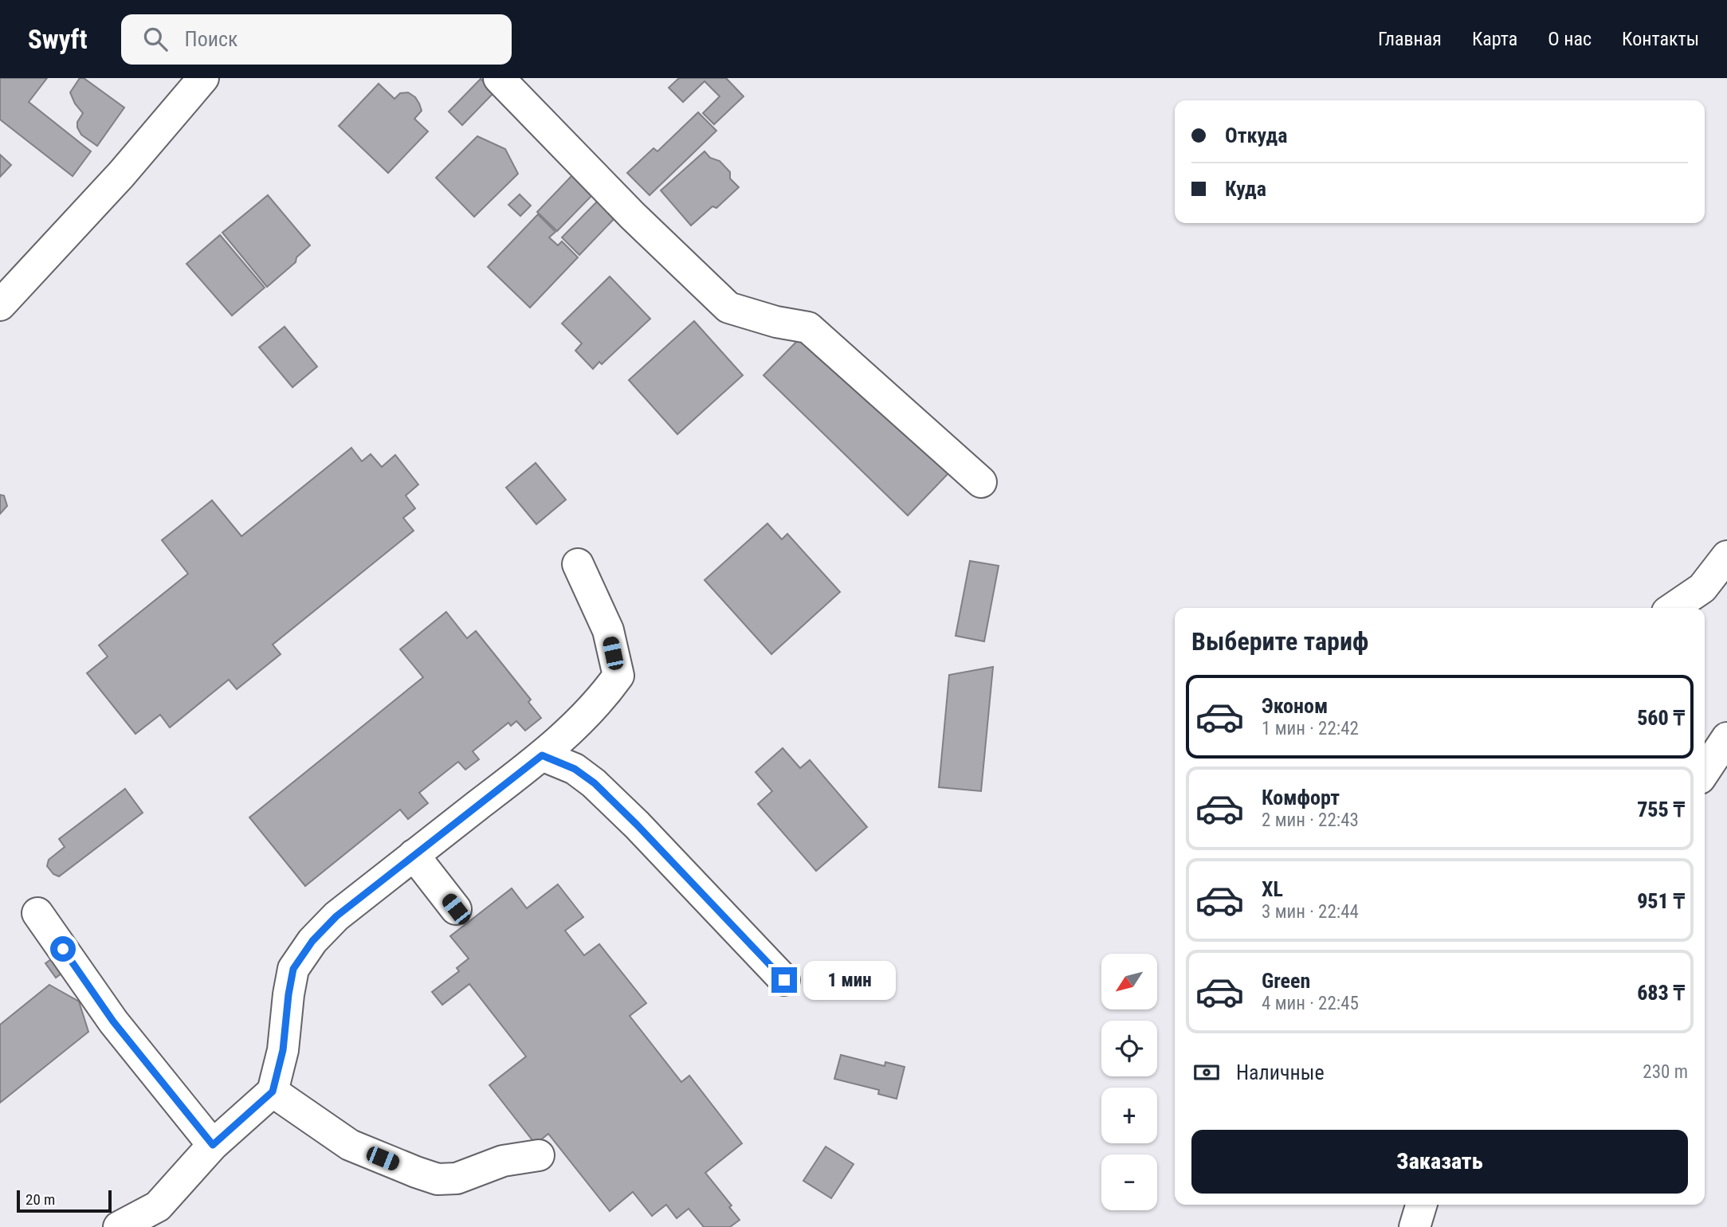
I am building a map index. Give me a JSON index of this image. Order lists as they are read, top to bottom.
{
  "scale_bar": "20 m",
  "north": "bottom left",
  "page": {
    "header": "Swyft",
    "search": "Поиск",
    "nav": [
      "Главная",
      "Карта",
      "О нас",
      "Контакты"
    ],
    "banner": ["Откуда", "Куда"],
    "heading": "Выберите тариф",
    "list": [
      {
        "name": "Эконом",
        "note": "1 мин · 22:42",
        "value": "560 ₸"
      },
      {
        "name": "Комфорт",
        "note": "2 мин · 22:43",
        "value": "755 ₸"
      },
      {
        "name": "XL",
        "note": "3 мин · 22:44",
        "value": "951 ₸"
      },
      {
        "name": "Green",
        "note": "4 мин · 22:45",
        "value": "683 ₸"
      }
    ],
    "map_buttons": ["+", "−"],
    "bubble": "1 мин",
    "pay": ["Наличные", "230 m"],
    "buttons": "Заказать",
    "scale": "20 m"
  }
}
